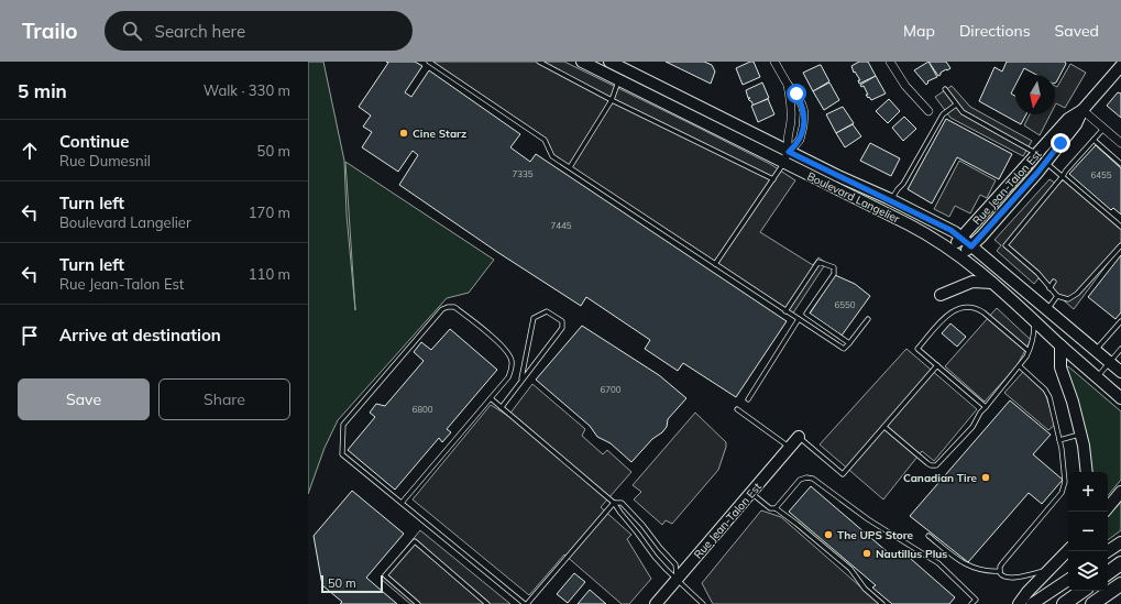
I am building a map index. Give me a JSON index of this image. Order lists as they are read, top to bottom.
{
  "streets": {
    "main road": ["Rue Jean-Talon Est", "Boulevard Langelier"]
  },
  "crossings": [
    ["Rue Jean-Talon Est", "Boulevard Langelier"]
  ],
  "places": [
    "Cine Starz",
    "Canadian Tire",
    "The UPS Store",
    "Nautillus Plus"
  ],
  "house_numbers": [
    "7335",
    "6455",
    "7445",
    "6550",
    "6700",
    "6800"
  ],
  "scale_bar": "50 m",
  "north": "bottom",
  "page": {
    "header": "Trailo",
    "search": "Search here",
    "nav": ["Map", "Directions", "Saved"],
    "heading": ["5 min", "Walk · 330 m"],
    "list": [
      ["Continue", "Rue Dumesnil", "50 m"],
      ["Turn left", "Boulevard Langelier", "170 m"],
      ["Turn left", "Rue Jean-Talon Est", "110 m"],
      "Arrive at destination"
    ],
    "buttons": ["Save", "Share"],
    "map_buttons": ["+", "−"],
    "scale": "50 m"
  }
}
